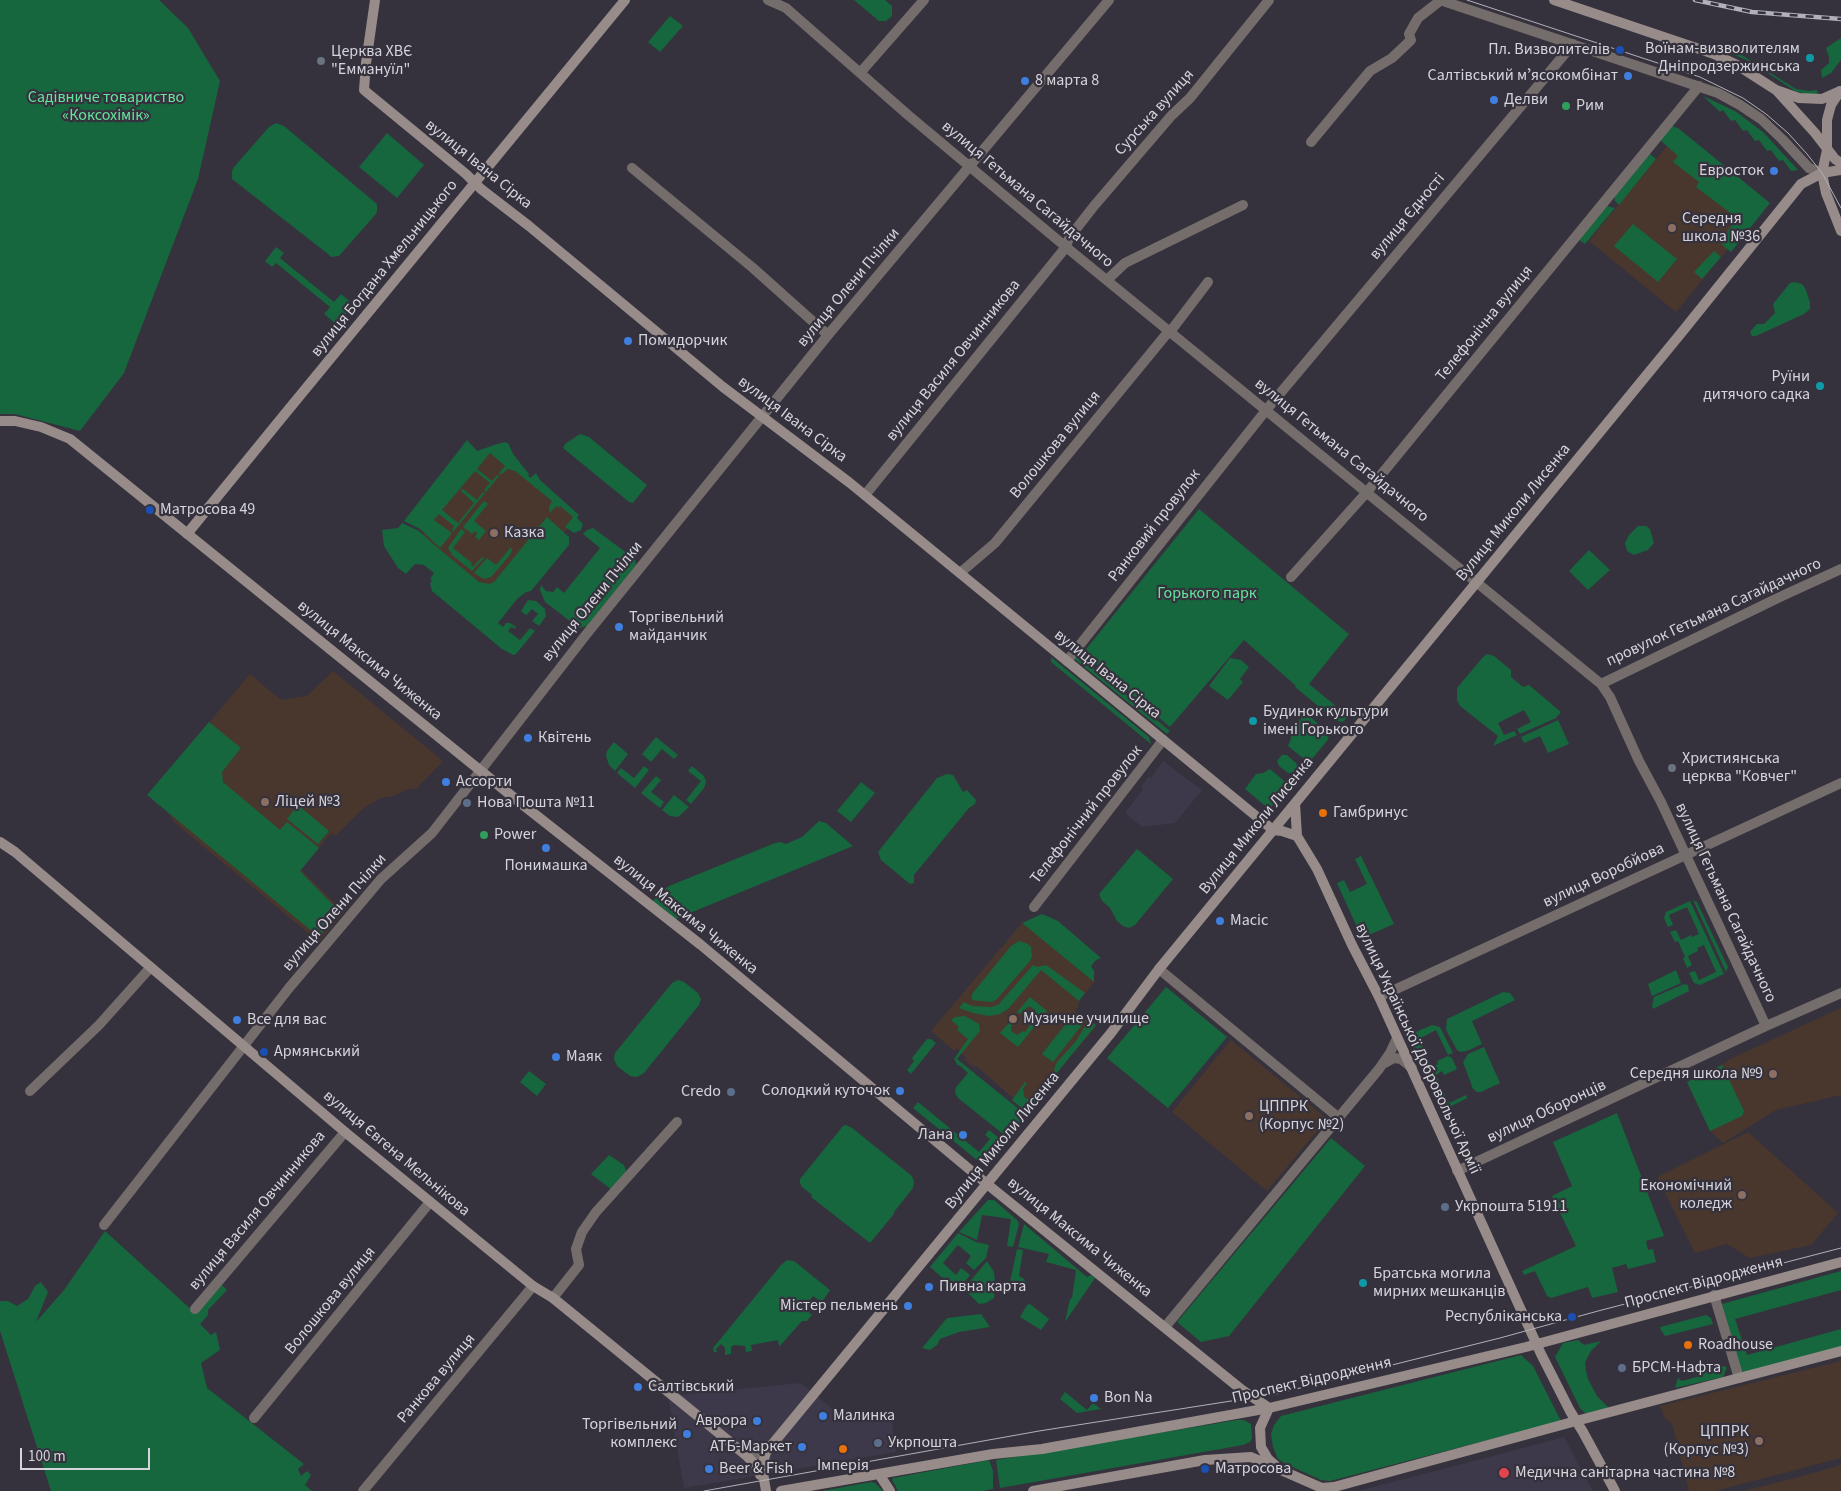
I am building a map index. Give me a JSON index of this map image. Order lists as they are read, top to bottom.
{
  "streets": {
    "street": [
      "Сурська вулиця",
      "вулиця Івана Сірка",
      "вулиця Гетьмана Сагайдачного",
      "вулиця Єдності",
      "вулиця Богдана Хмельницького",
      "вулиця Олени Пчілки",
      "Телефонічна вулиця",
      "вулиця Василя Овчинникова",
      "Волошкова вулиця",
      "Вулиця Миколи Лисенка",
      "Ранковий провулок",
      "провулок Гетьмана Сагайдачного",
      "вулиця Максима Чиженка",
      "Телефонічний провулок",
      "вулиця Воробйова",
      "вулиця Української Добровольчої Армії",
      "вулиця Оборонців",
      "вулиця Євгена Мельнікова",
      "Проспект Відродження",
      "Ранкова вулиця"
    ]
  },
  "crossings": [
    ["Сурська вулиця", "вулиця Гетьмана Сагайдачного"],
    ["Сурська вулиця", "вулиця Василя Овчинникова"],
    ["вулиця Івана Сірка", "вулиця Богдана Хмельницького"],
    ["вулиця Івана Сірка", "вулиця Олени Пчілки"],
    ["вулиця Івана Сірка", "вулиця Василя Овчинникова"],
    ["вулиця Івана Сірка", "Волошкова вулиця"],
    ["вулиця Івана Сірка", "Вулиця Миколи Лисенка"],
    ["вулиця Івана Сірка", "Ранковий провулок"],
    ["вулиця Івана Сірка", "Телефонічний провулок"],
    ["вулиця Гетьмана Сагайдачного", "вулиця Єдності"],
    ["вулиця Гетьмана Сагайдачного", "вулиця Олени Пчілки"],
    ["вулиця Гетьмана Сагайдачного", "Телефонічна вулиця"],
    ["вулиця Гетьмана Сагайдачного", "вулиця Василя Овчинникова"],
    ["вулиця Гетьмана Сагайдачного", "Волошкова вулиця"],
    ["вулиця Гетьмана Сагайдачного", "Вулиця Миколи Лисенка"],
    ["вулиця Гетьмана Сагайдачного", "Ранковий провулок"],
    ["вулиця Гетьмана Сагайдачного", "провулок Гетьмана Сагайдачного"],
    ["вулиця Гетьмана Сагайдачного", "вулиця Воробйова"],
    ["вулиця Гетьмана Сагайдачного", "вулиця Оборонців"],
    ["вулиця Єдності", "Ранковий провулок"],
    ["вулиця Богдана Хмельницького", "вулиця Максима Чиженка"],
    ["вулиця Олени Пчілки", "вулиця Максима Чиженка"],
    ["вулиця Олени Пчілки", "вулиця Євгена Мельнікова"],
    ["вулиця Василя Овчинникова", "вулиця Євгена Мельнікова"],
    ["Волошкова вулиця", "вулиця Євгена Мельнікова"],
    ["Вулиця Миколи Лисенка", "вулиця Максима Чиженка"],
    ["Вулиця Миколи Лисенка", "вулиця Української Добровольчої Армії"],
    ["вулиця Максима Чиженка", "Проспект Відродження"],
    ["вулиця Воробйова", "вулиця Української Добровольчої Армії"],
    ["вулиця Української Добровольчої Армії", "вулиця Оборонців"],
    ["вулиця Української Добровольчої Армії", "Проспект Відродження"],
    ["вулиця Євгена Мельнікова", "Ранкова вулиця"]
  ],
  "parks": ["Садівниче товариство «Коксохімік»", "Горького парк"],
  "places": [
    "Пл. Визволителів",
    "Воїнам-визволителям Дніпродзержинська",
    "Церква ХВЄ \"Еммануїл\"",
    "Салтівський мʼясокомбінат",
    "8 марта 8",
    "Делви",
    "Рим",
    "Евросток",
    "Середня школа №36",
    "Помидорчик",
    "Руїни дитячого садка",
    "Матросова 49",
    "Казка",
    "Торгівельний майданчик",
    "Будинок культури імені Горького",
    "Квітень",
    "Християнська церква \"Ковчег\"",
    "Ассорти",
    "Ліцей №3",
    "Нова Пошта №11",
    "Гамбринус",
    "Power",
    "Понимашка",
    "Macic",
    "Музичне училище",
    "Все для вас",
    "Армянський",
    "Маяк",
    "Середня школа №9",
    "Солодкий куточок",
    "Credo",
    "ЦППРК (Корпус №2)",
    "Лана",
    "Економічний коледж",
    "Укрпошта 51911",
    "Братська могила мирних мешканців",
    "Пивна карта",
    "Містер пельмень",
    "Республіканська",
    "Roadhouse",
    "БРСМ-Нафта",
    "Салтівський",
    "Bon Na",
    "Малинка",
    "Аврора",
    "Торгівельний комплекс",
    "ЦППРК (Корпус №3)",
    "Укрпошта",
    "АТБ-Маркет",
    "Імперія",
    "Beer & Fish",
    "Матросова",
    "Медична санітарна частина №8"
  ],
  "scale_bar": "100 m"
}
